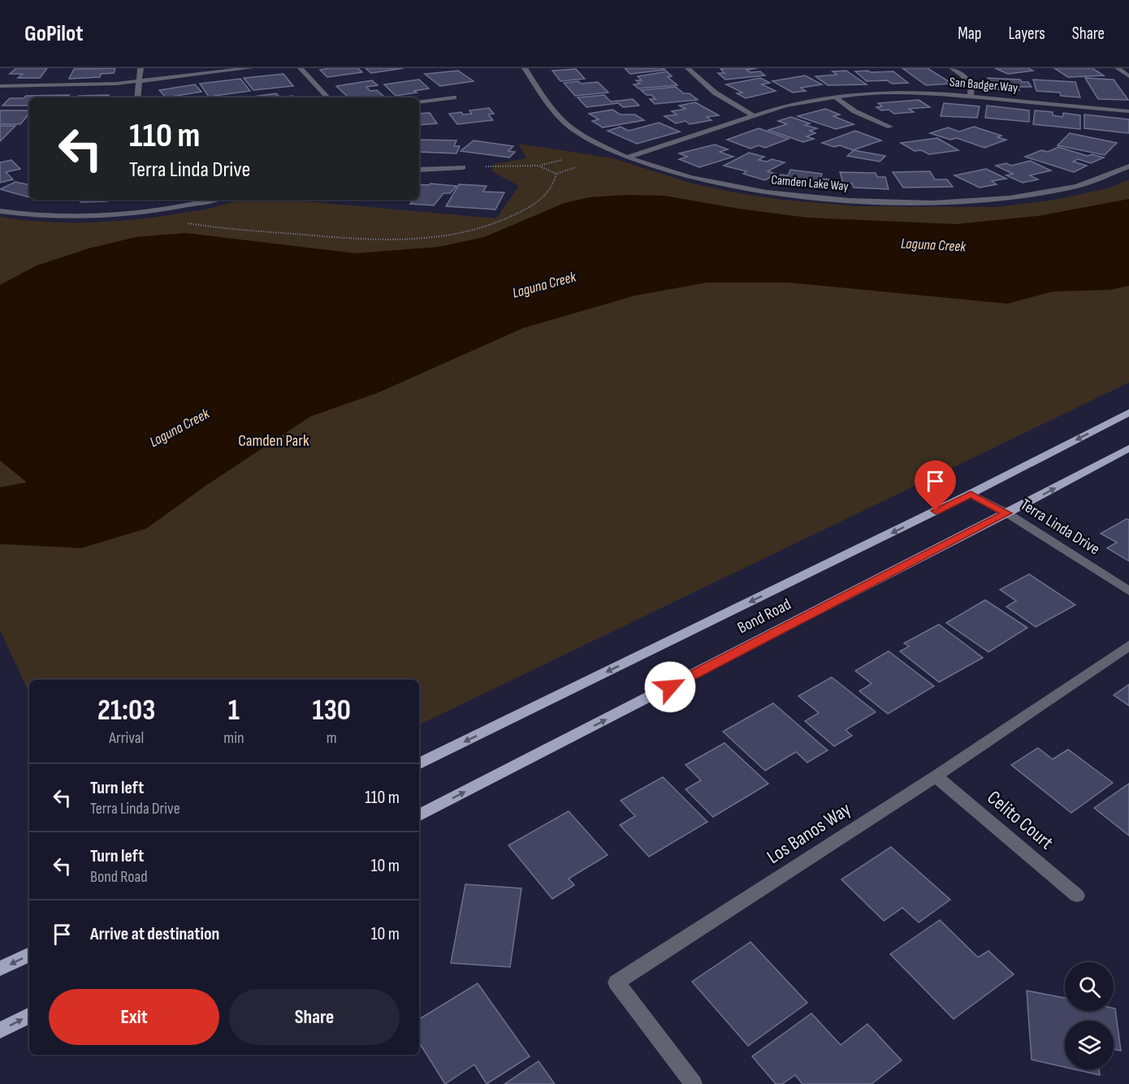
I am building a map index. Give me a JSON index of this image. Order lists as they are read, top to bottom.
{
  "streets": {
    "main road": ["Bond Road"],
    "street": [
      "San Badger Way",
      "Camden Lake Way",
      "Terra Linda Drive",
      "Celito Court",
      "Los Banos Way"
    ]
  },
  "crossings": [
    ["San Badger Way", "Camden Lake Way"],
    ["Terra Linda Drive", "Bond Road"],
    ["Celito Court", "Los Banos Way"]
  ],
  "water": ["Laguna Creek"],
  "parks": ["Camden Park"],
  "page": {
    "header": "GoPilot",
    "nav": ["Map", "Layers", "Share"],
    "turn": ["110 m", "Terra Linda Drive"],
    "eta": [
      "21:03",
      "Arrival",
      "1",
      "min",
      "130",
      "m"
    ],
    "list": [
      {
        "name": "Turn left",
        "note": "Terra Linda Drive",
        "value": "110 m"
      },
      {
        "name": "Turn left",
        "note": "Bond Road",
        "value": "10 m"
      },
      {
        "name": "Arrive at destination",
        "value": "10 m"
      }
    ],
    "buttons": ["Exit", "Share"]
  }
}
